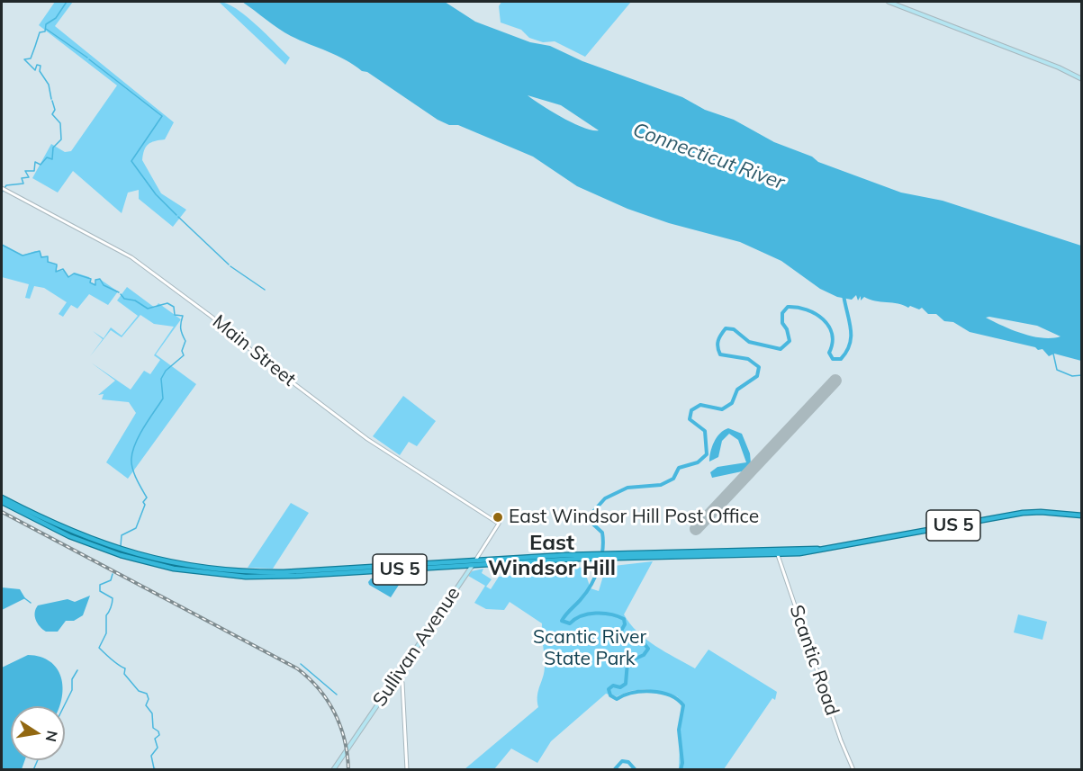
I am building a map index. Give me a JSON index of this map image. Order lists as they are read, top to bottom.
{
  "streets": {
    "highway": ["US 5"],
    "main road": ["Sullivan Avenue"],
    "street": ["Main Street", "Scantic Road"]
  },
  "crossings": [
    ["Main Street", "Sullivan Avenue"],
    ["US 5", "Sullivan Avenue"],
    ["US 5", "Scantic Road"]
  ],
  "districts": ["East Windsor Hill"],
  "water": ["Connecticut River"],
  "parks": ["Scantic River State Park"],
  "places": ["East Windsor Hill Post Office"],
  "north": "right"
}
